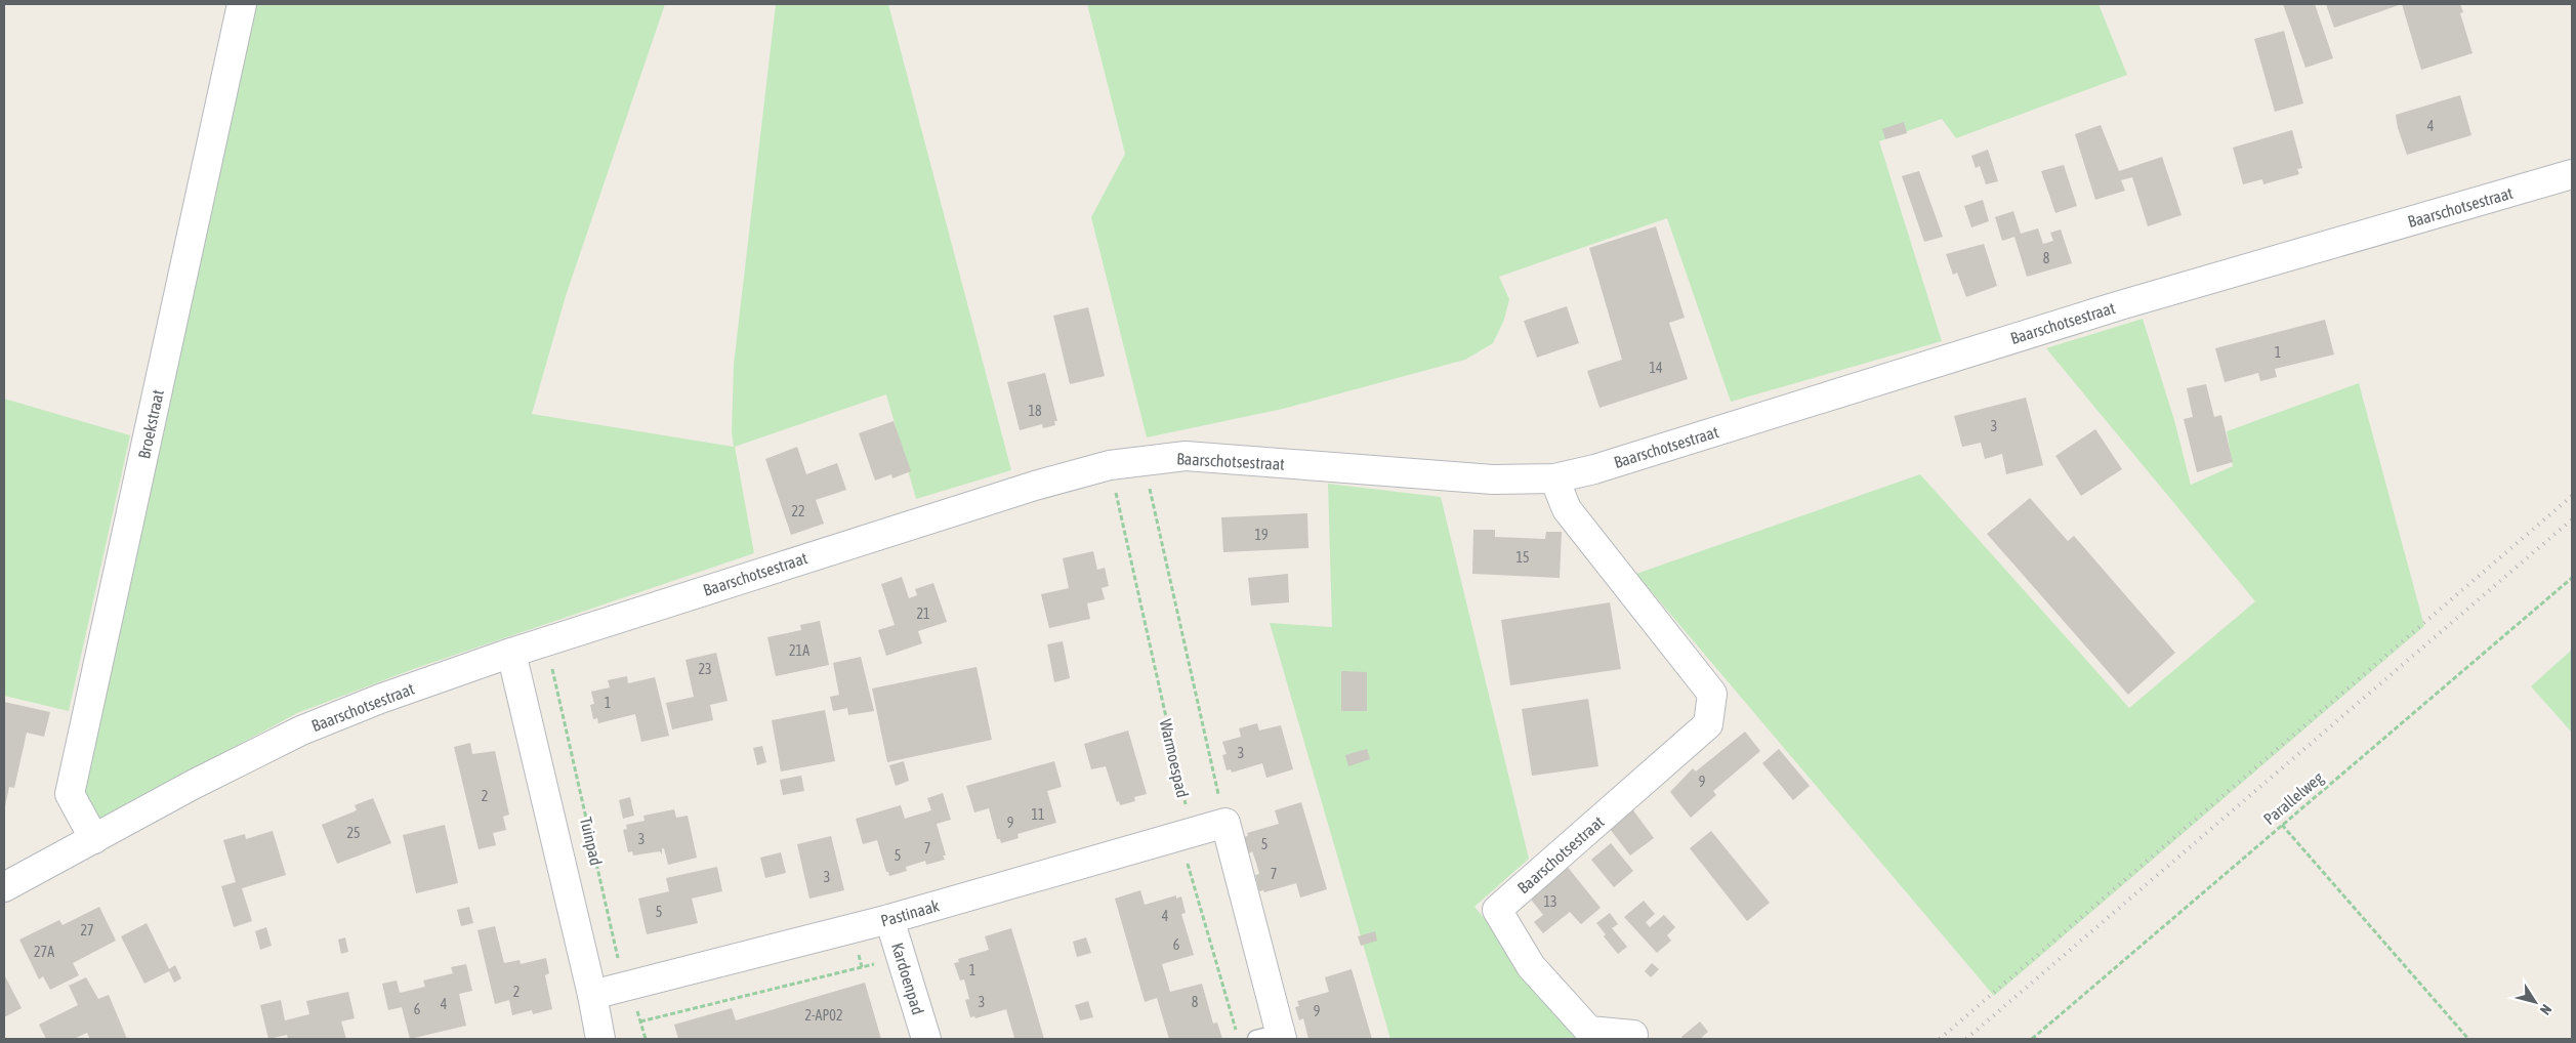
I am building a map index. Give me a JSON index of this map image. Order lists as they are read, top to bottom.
{
  "streets": {
    "street": [
      "Baarschotsestraat",
      "Broekstraat",
      "Tuinpad",
      "Pastinaak",
      "Kardoenpad"
    ],
    "path": ["Warmoespad", "Parallelweg"]
  },
  "crossings": [
    ["Baarschotsestraat", "Broekstraat"],
    ["Baarschotsestraat", "Warmoespad"],
    ["Baarschotsestraat", "Tuinpad"],
    ["Warmoespad", "Pastinaak"],
    ["Tuinpad", "Pastinaak"],
    ["Pastinaak", "Kardoenpad"]
  ],
  "house_numbers": [
    "4",
    "8",
    "1",
    "14",
    "18",
    "3",
    "22",
    "19",
    "15",
    "21",
    "21A",
    "23",
    "1",
    "3",
    "9",
    "2",
    "11",
    "9",
    "25",
    "3",
    "5",
    "7",
    "5",
    "7",
    "3",
    "13",
    "5",
    "4",
    "27",
    "6",
    "27A",
    "1",
    "2",
    "3",
    "8",
    "4",
    "6",
    "9",
    "2-AP02"
  ],
  "north": "bottom right"
}
